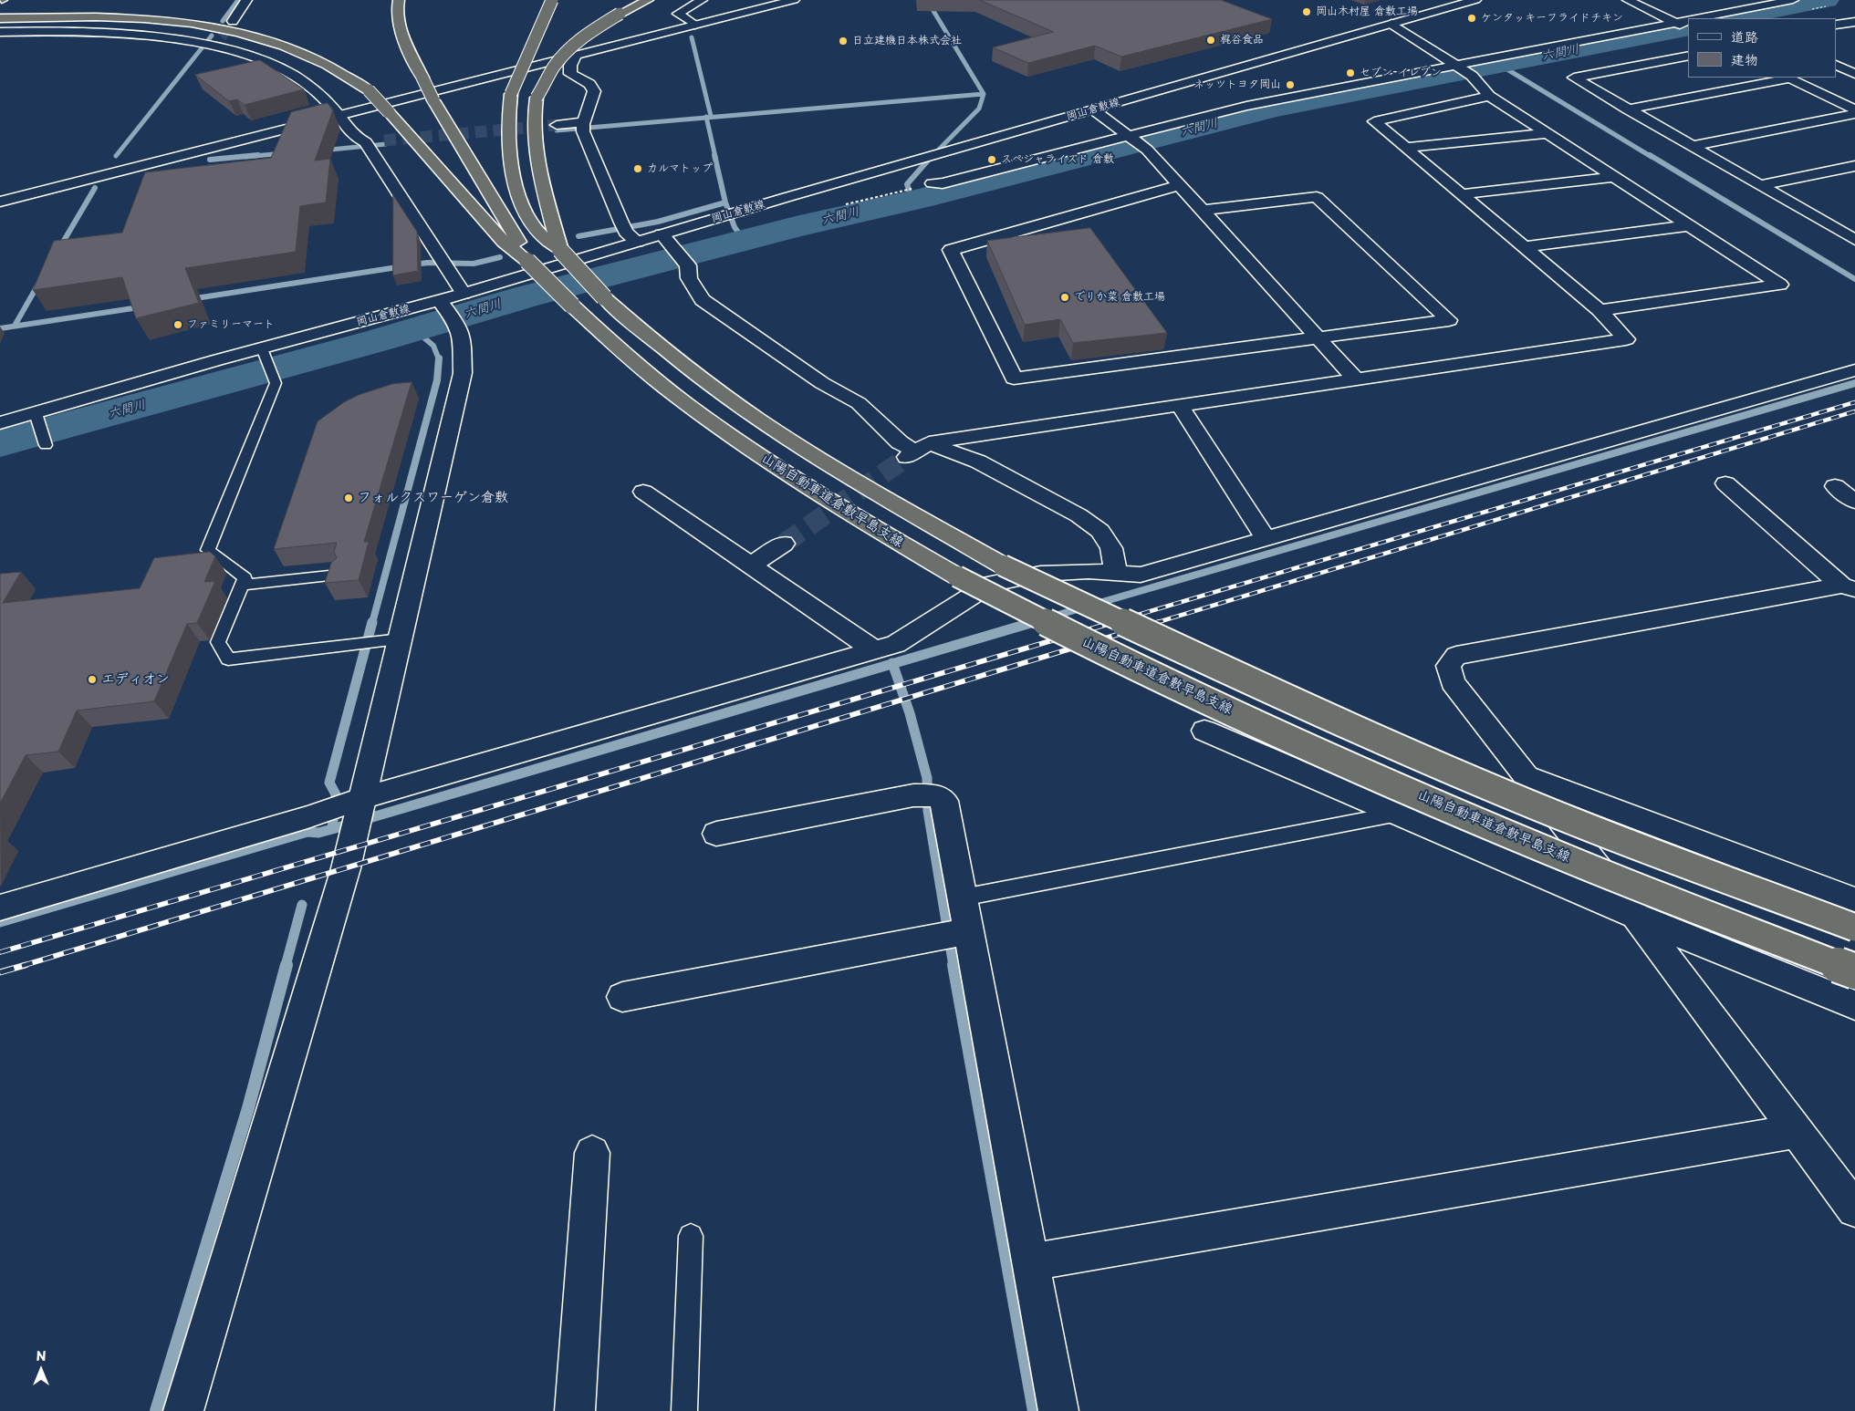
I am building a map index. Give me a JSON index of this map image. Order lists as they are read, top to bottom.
{
  "streets": {
    "highway": ["山陽自動車道倉敷早島支線"],
    "street": ["岡山倉敷線"]
  },
  "water": ["六間川"],
  "places": [
    "岡山木村屋 倉敷工場",
    "ケンタッキーフライドチキン",
    "梶谷食品",
    "日立建機日本株式会社",
    "セブン-イレブン",
    "ネッツトヨタ岡山",
    "スペシャライズド 倉敷",
    "カルマトップ",
    "でりか菜 倉敷工場",
    "ファミリーマート",
    "フォルクスワーゲン倉敷",
    "エディオン"
  ],
  "legend": ["道路", "建物"],
  "north": "top"
}
